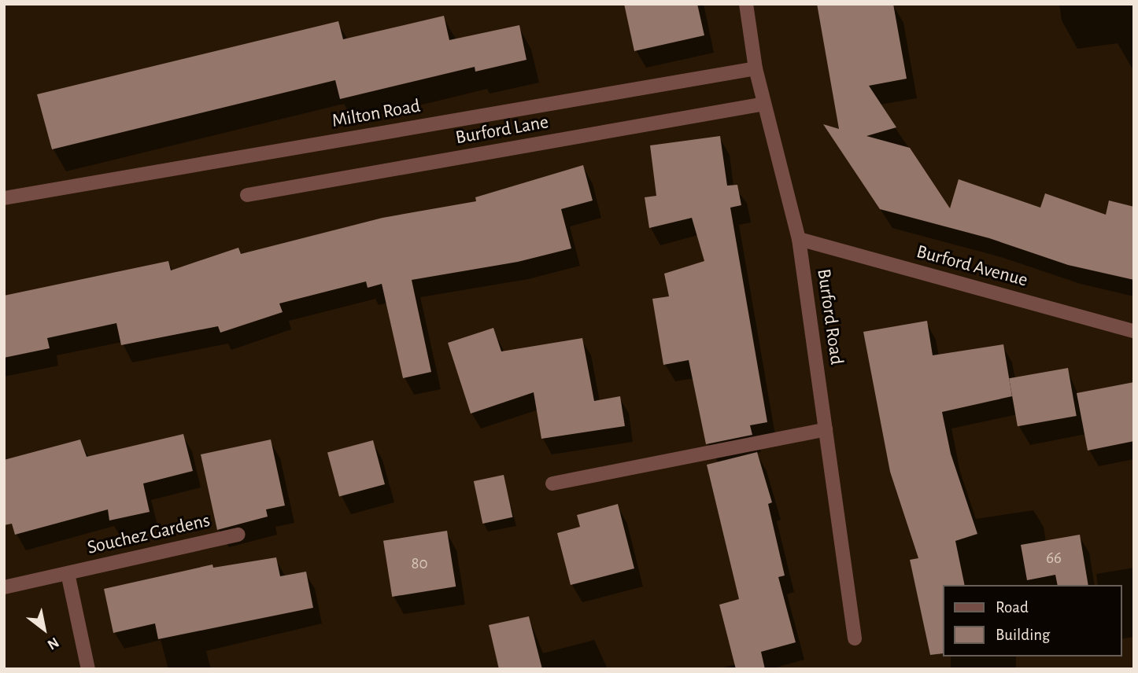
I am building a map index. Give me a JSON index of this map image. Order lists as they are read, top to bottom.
{
  "streets": {
    "street": [
      "Milton Road",
      "Burford Lane",
      "Burford Avenue",
      "Burford Road",
      "Souchez Gardens"
    ]
  },
  "crossings": [
    ["Milton Road", "Burford Road"],
    ["Burford Lane", "Burford Road"],
    ["Burford Avenue", "Burford Road"]
  ],
  "house_numbers": ["66", "80"],
  "legend": ["Road", "Building"],
  "north": "bottom right"
}
